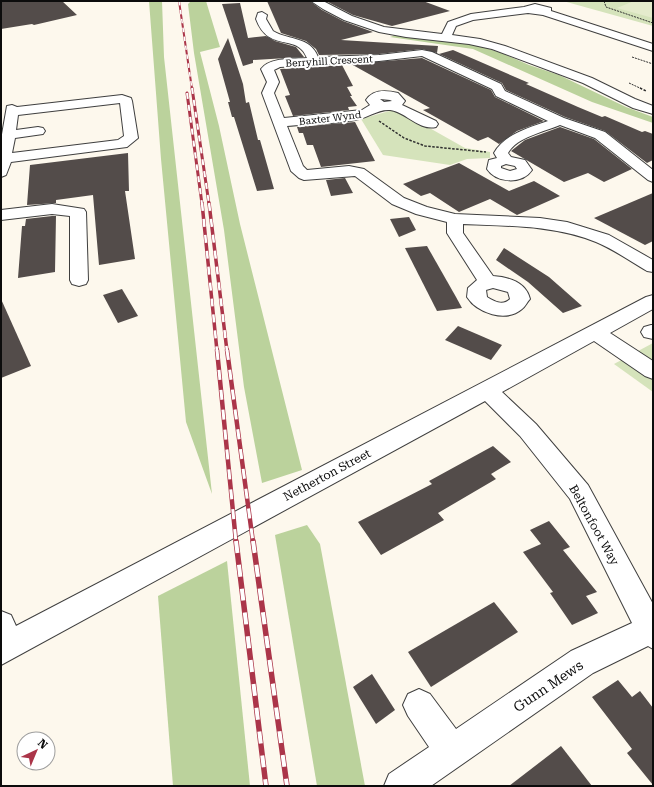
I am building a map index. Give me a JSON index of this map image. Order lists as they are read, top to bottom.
{
  "streets": {
    "street": [
      "Berryhill Crescent",
      "Baxter Wynd",
      "Netherton Street",
      "Beltonfoot Way",
      "Gunn Mews"
    ]
  },
  "crossings": [
    ["Berryhill Crescent", "Baxter Wynd"],
    ["Netherton Street", "Beltonfoot Way"],
    ["Beltonfoot Way", "Gunn Mews"]
  ],
  "north": "top right"
}
